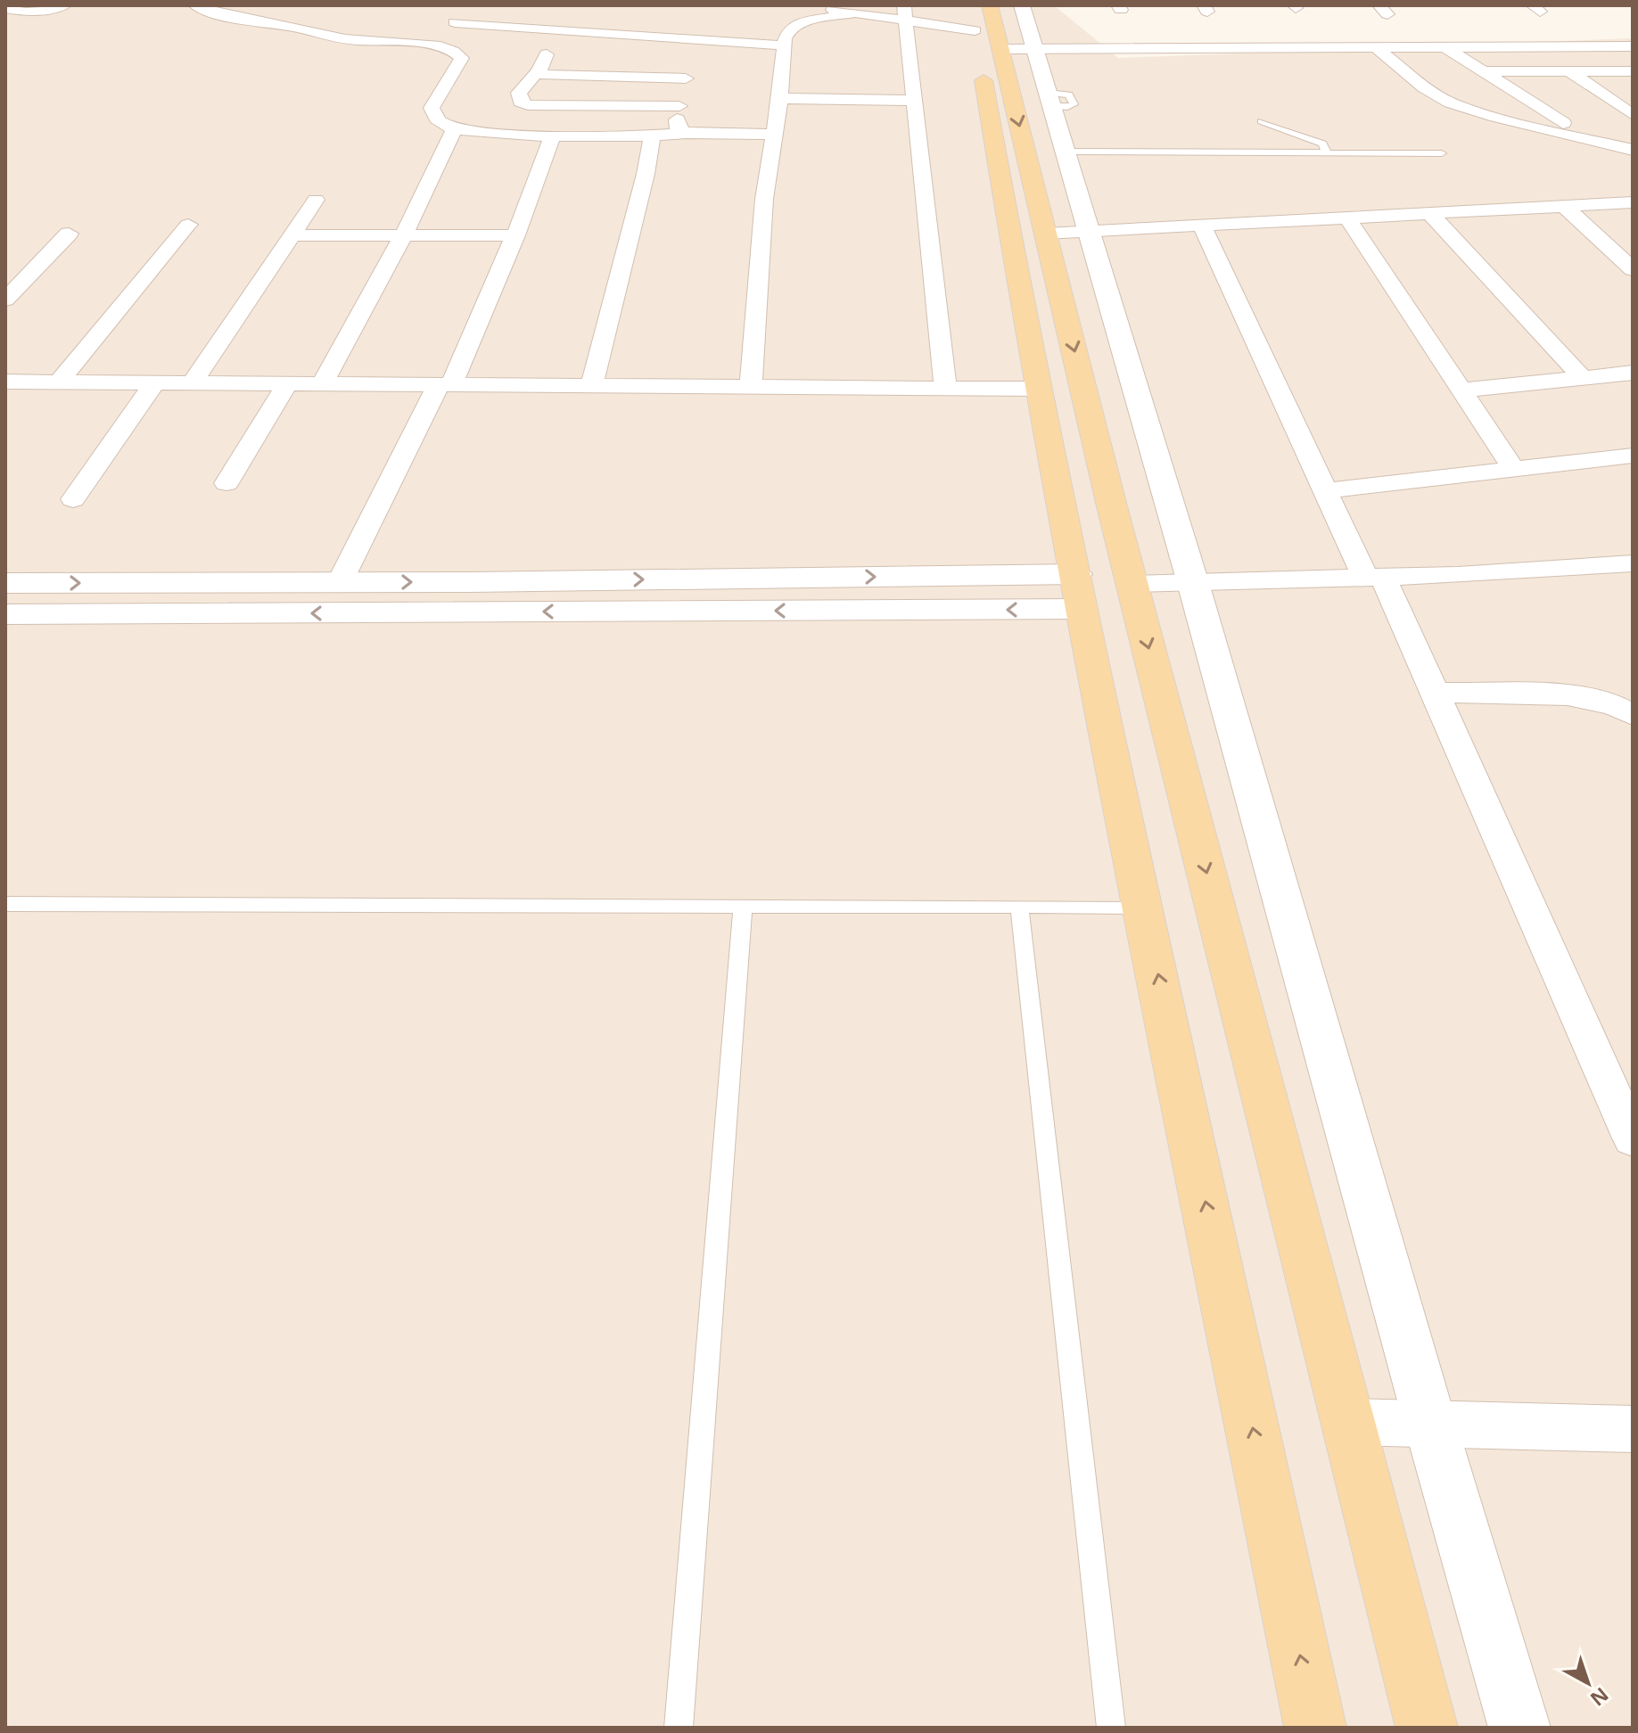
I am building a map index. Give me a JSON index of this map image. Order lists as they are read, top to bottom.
{
  "north": "bottom right"
}
